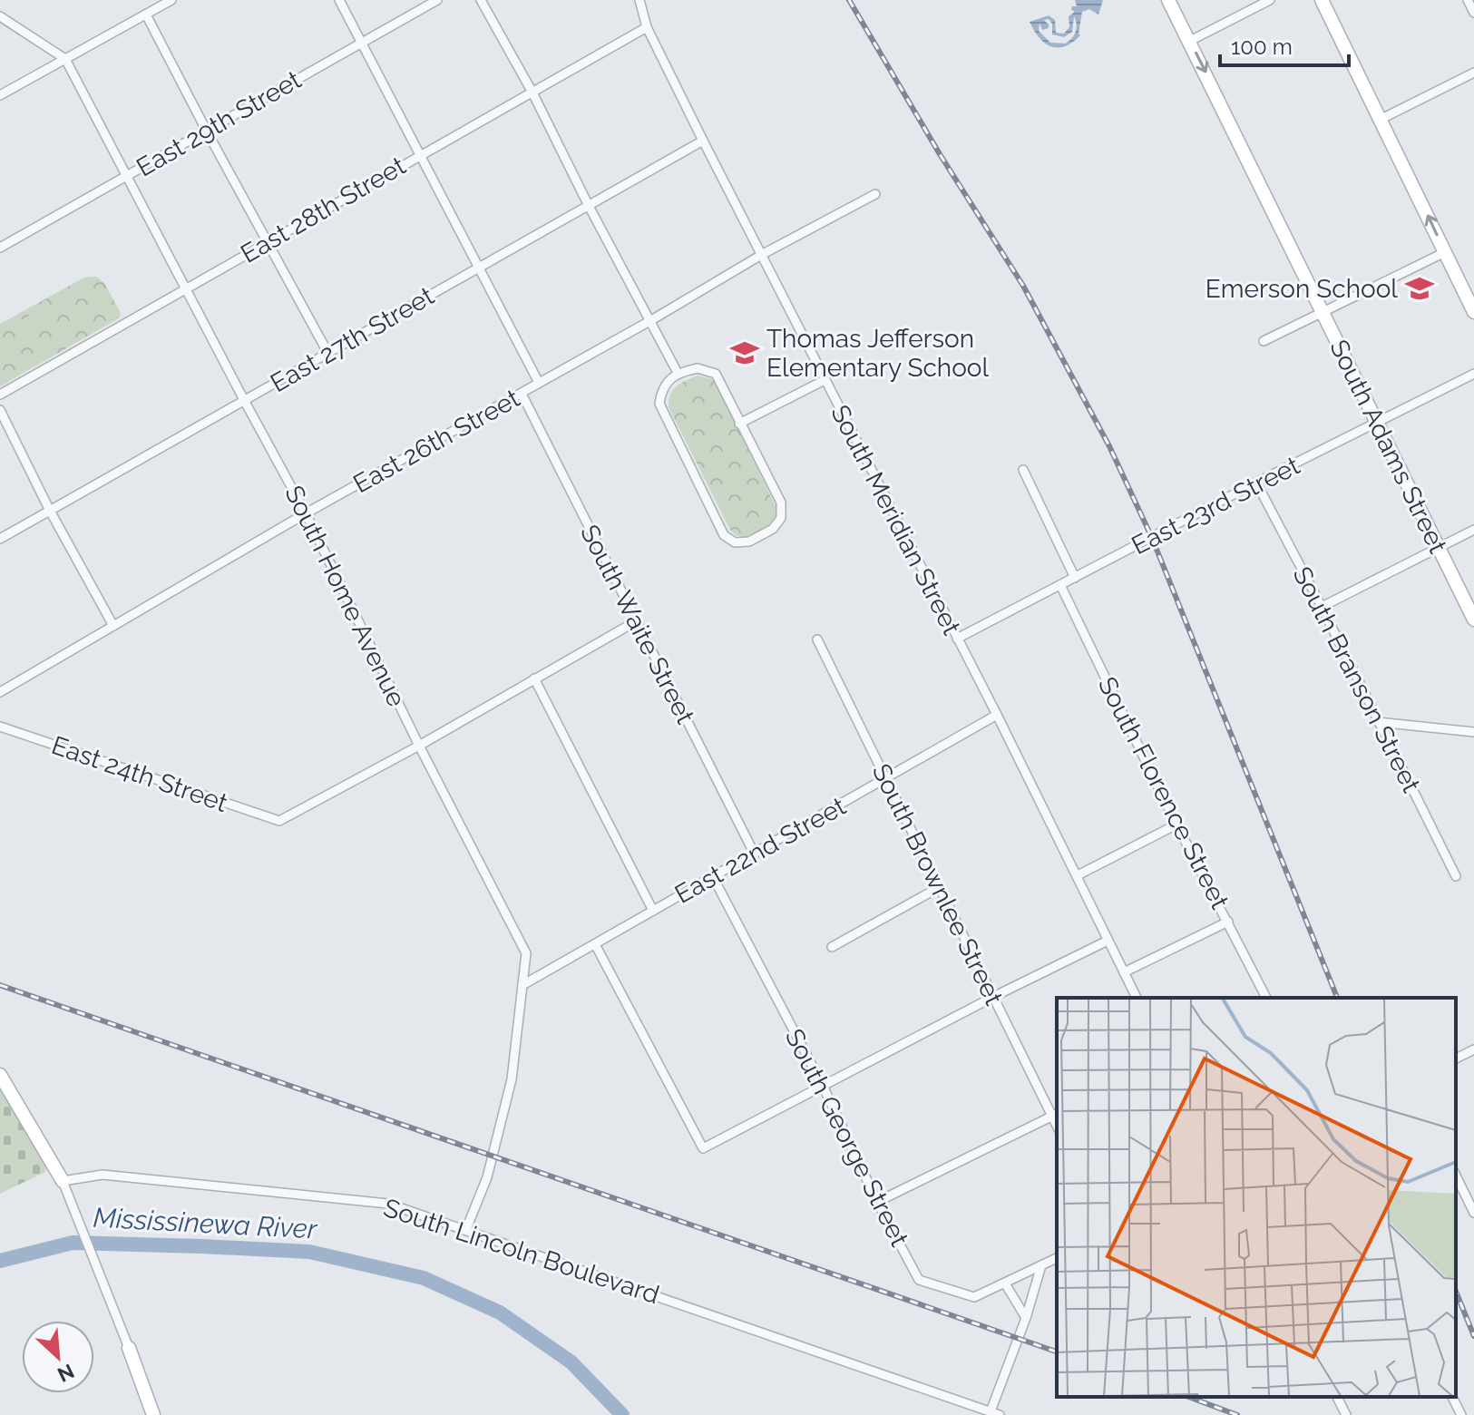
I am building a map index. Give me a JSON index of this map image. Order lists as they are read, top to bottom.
{
  "streets": {
    "main road": ["South Adams Street"],
    "street": [
      "East 29th Street",
      "East 28th Street",
      "East 27th Street",
      "East 26th Street",
      "East 23rd Street",
      "South Meridian Street",
      "South Home Avenue",
      "South Waite Street",
      "South Branson Street",
      "East 24th Street",
      "South Florence Street",
      "East 22nd Street",
      "South Brownlee Street",
      "South George Street",
      "South Lincoln Boulevard"
    ]
  },
  "crossings": [
    ["East 29th Street", "South Home Avenue"],
    ["East 28th Street", "South Meridian Street"],
    ["East 28th Street", "South Home Avenue"],
    ["East 27th Street", "South Meridian Street"],
    ["East 27th Street", "South Home Avenue"],
    ["East 26th Street", "South Meridian Street"],
    ["East 26th Street", "South Home Avenue"],
    ["East 26th Street", "South Waite Street"],
    ["South Adams Street", "East 23rd Street"],
    ["East 23rd Street", "South Meridian Street"],
    ["East 23rd Street", "South Branson Street"],
    ["East 23rd Street", "South Florence Street"],
    ["South Meridian Street", "East 22nd Street"],
    ["South Home Avenue", "East 24th Street"],
    ["South Home Avenue", "East 22nd Street"],
    ["South Home Avenue", "South Lincoln Boulevard"],
    ["South Waite Street", "East 22nd Street"],
    ["East 22nd Street", "South Brownlee Street"],
    ["East 22nd Street", "South George Street"]
  ],
  "one_way": ["South Adams Street"],
  "water": ["Mississinewa River"],
  "places": {
    "school or university": ["Emerson School", "Thomas Jefferson Elementary School"]
  },
  "scale_bar": "100 m",
  "north": "bottom right"
}
